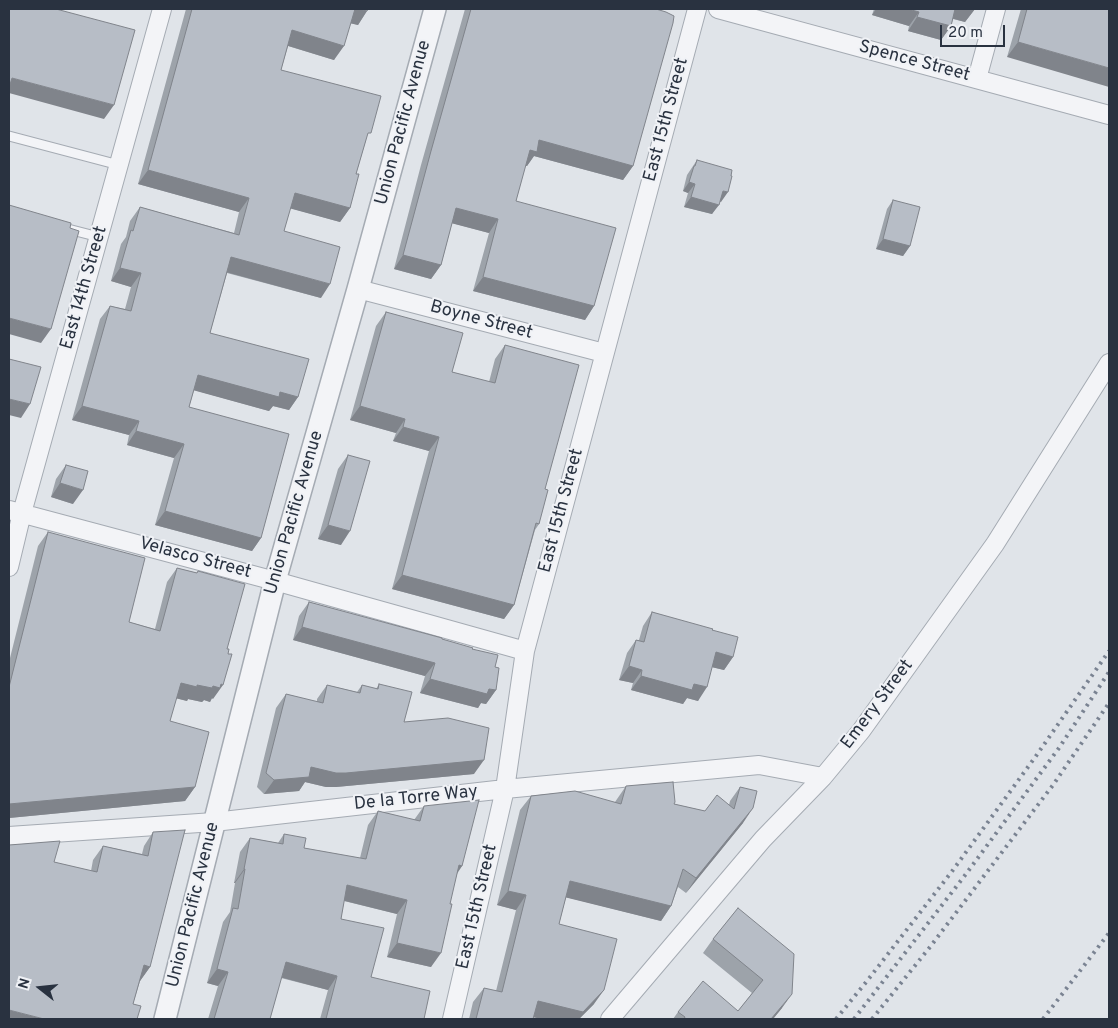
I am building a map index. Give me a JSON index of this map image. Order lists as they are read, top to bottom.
{
  "streets": {
    "street": [
      "Spence Street",
      "East 15th Street",
      "Union Pacific Avenue",
      "East 14th Street",
      "Boyne Street",
      "Velasco Street",
      "Emery Street",
      "De la Torre Way"
    ]
  },
  "crossings": [
    ["East 15th Street", "Boyne Street"],
    ["East 15th Street", "Velasco Street"],
    ["East 15th Street", "De la Torre Way"],
    ["Union Pacific Avenue", "Boyne Street"],
    ["Union Pacific Avenue", "Velasco Street"],
    ["Union Pacific Avenue", "De la Torre Way"],
    ["East 14th Street", "Velasco Street"],
    ["Emery Street", "De la Torre Way"]
  ],
  "scale_bar": "20 m",
  "north": "left"
}
